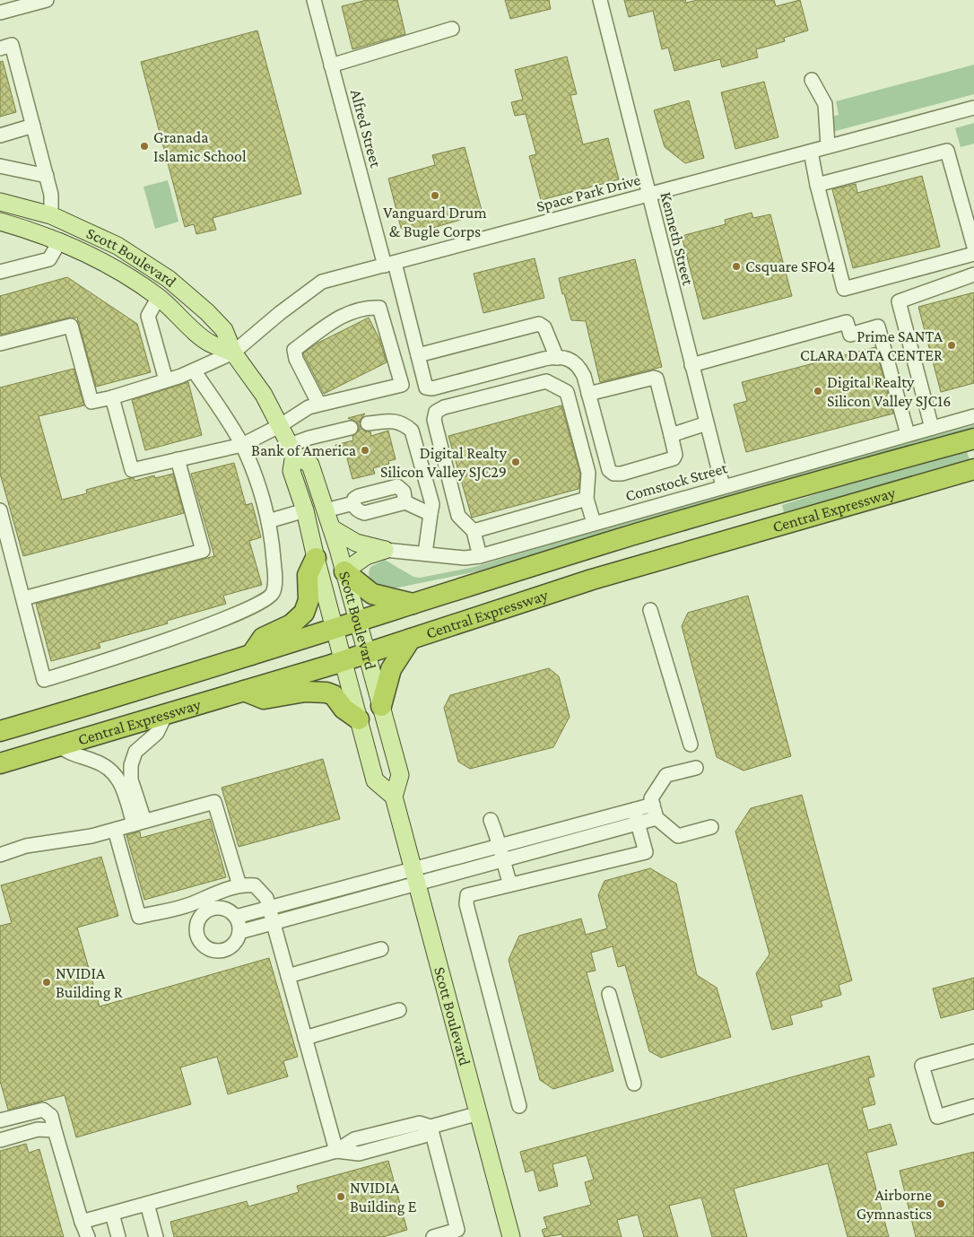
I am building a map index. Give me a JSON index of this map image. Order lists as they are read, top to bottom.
{
  "streets": {
    "highway": ["Central Expressway"],
    "main road": ["Scott Boulevard"],
    "street": [
      "Alfred Street",
      "Space Park Drive",
      "Kenneth Street",
      "Comstock Street"
    ]
  },
  "crossings": [
    ["Alfred Street", "Space Park Drive"],
    ["Space Park Drive", "Kenneth Street"],
    ["Space Park Drive", "Scott Boulevard"],
    ["Kenneth Street", "Comstock Street"],
    ["Scott Boulevard", "Central Expressway"]
  ],
  "places": [
    "Granada Islamic School",
    "Vanguard Drum & Bugle Corps",
    "Csquare SFO4",
    "Prime SANTA CLARA DATA CENTER",
    "Digital Realty Silicon Valley SJC16",
    "Bank of America",
    "Digital Realty Silicon Valley SJC29",
    "NVIDIA Building R",
    "NVIDIA Building E",
    "Airborne Gymnastics"
  ]
}
